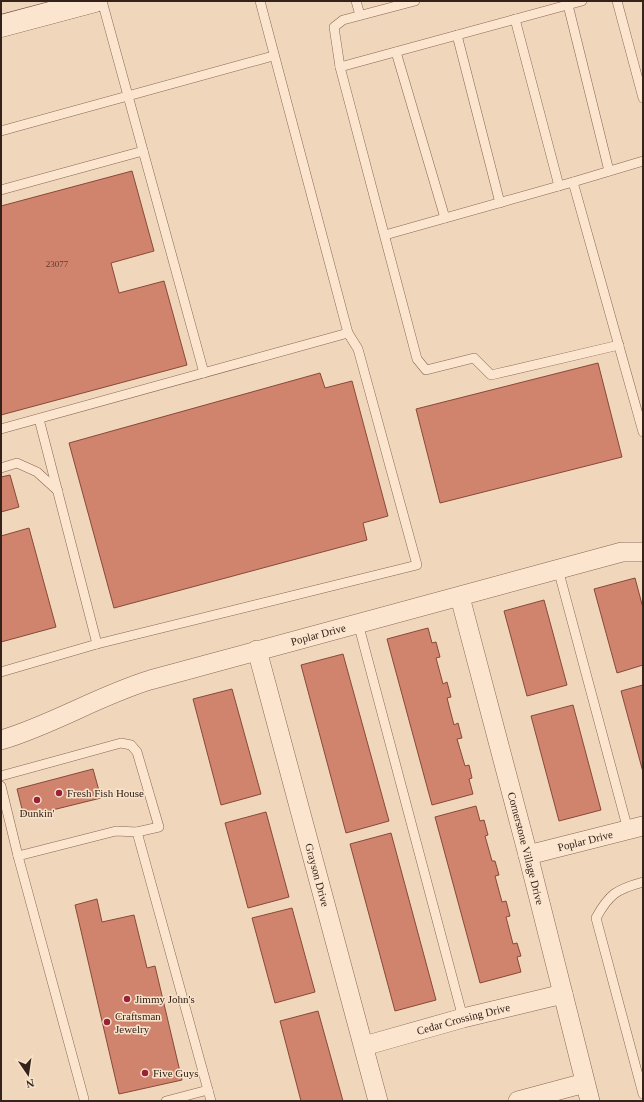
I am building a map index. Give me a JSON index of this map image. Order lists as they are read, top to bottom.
{
  "streets": {
    "street": [
      "Poplar Drive",
      "Cornerstone Village Drive",
      "Grayson Drive",
      "Cedar Crossing Drive"
    ]
  },
  "crossings": [
    ["Poplar Drive", "Cornerstone Village Drive"],
    ["Poplar Drive", "Grayson Drive"],
    ["Cornerstone Village Drive", "Cedar Crossing Drive"],
    ["Grayson Drive", "Cedar Crossing Drive"]
  ],
  "places": [
    "Fresh Fish House",
    "Dunkin'",
    "Jimmy John's",
    "Craftsman Jewelry",
    "Five Guys"
  ],
  "house_numbers": ["23077"],
  "north": "bottom"
}
